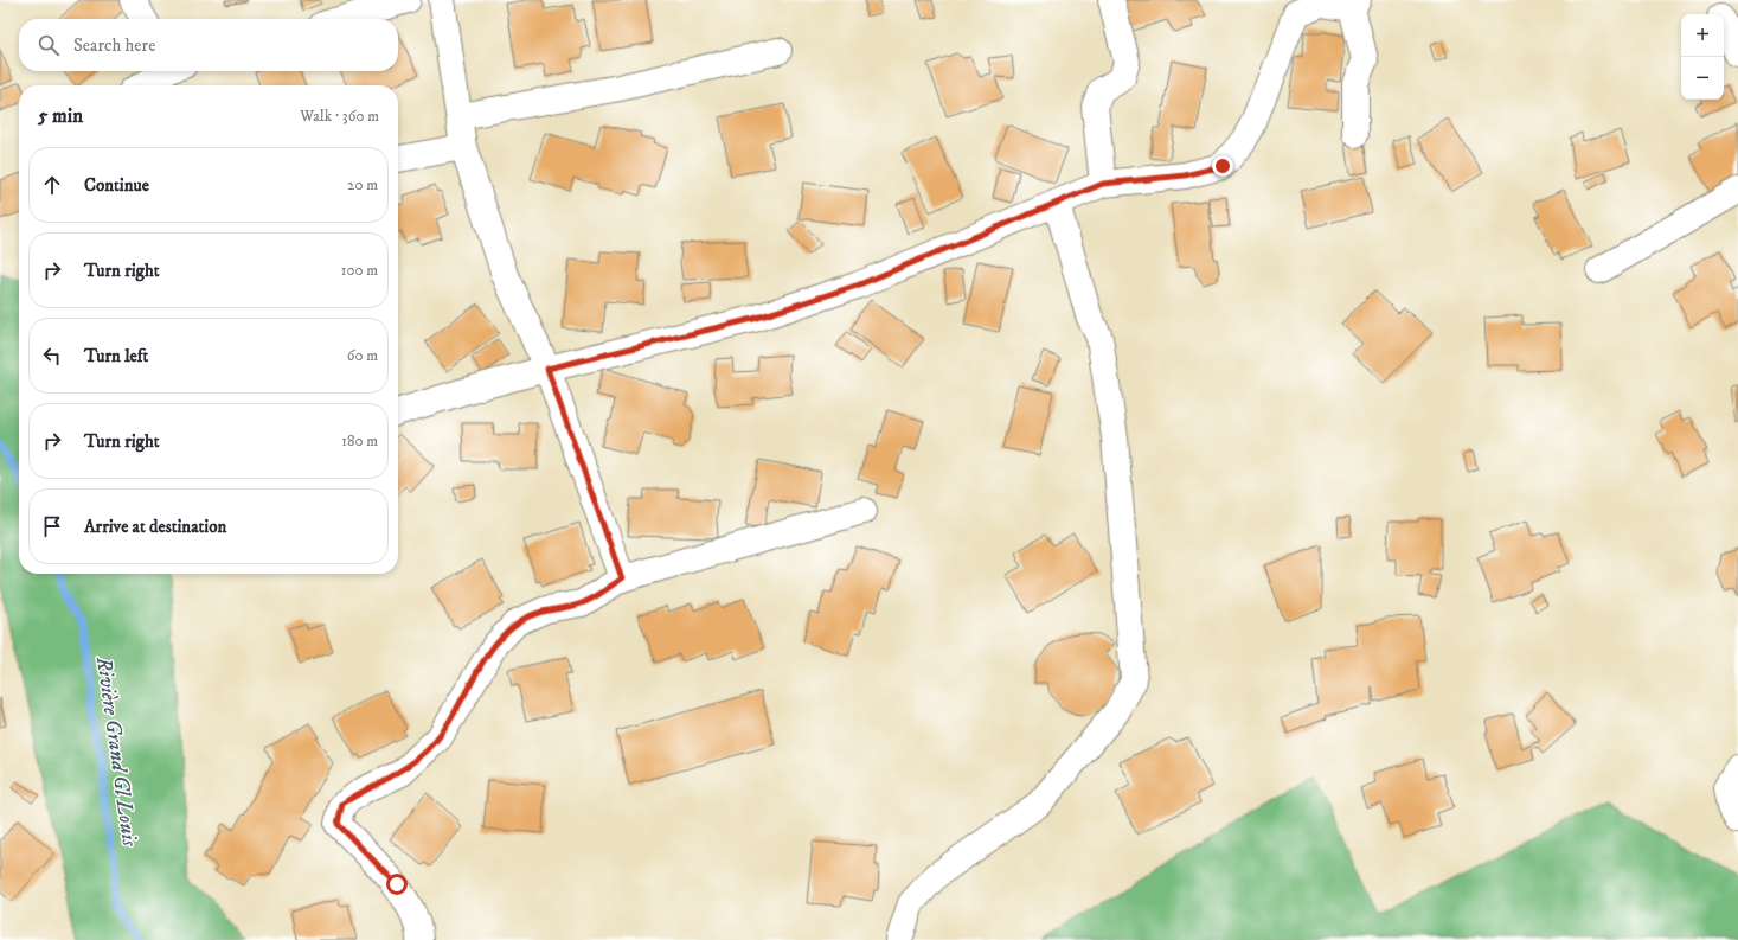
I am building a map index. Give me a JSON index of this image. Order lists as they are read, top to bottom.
{
  "water": ["Rivière Grand Gl Louis"],
  "page": {
    "map_buttons": ["+", "−"],
    "search": "Search here",
    "heading": ["5 min", "Walk · 360 m"],
    "list": [
      ["Continue", "20 m"],
      ["Turn right", "100 m"],
      ["Turn left", "60 m"],
      ["Turn right", "180 m"],
      "Arrive at destination"
    ]
  }
}
